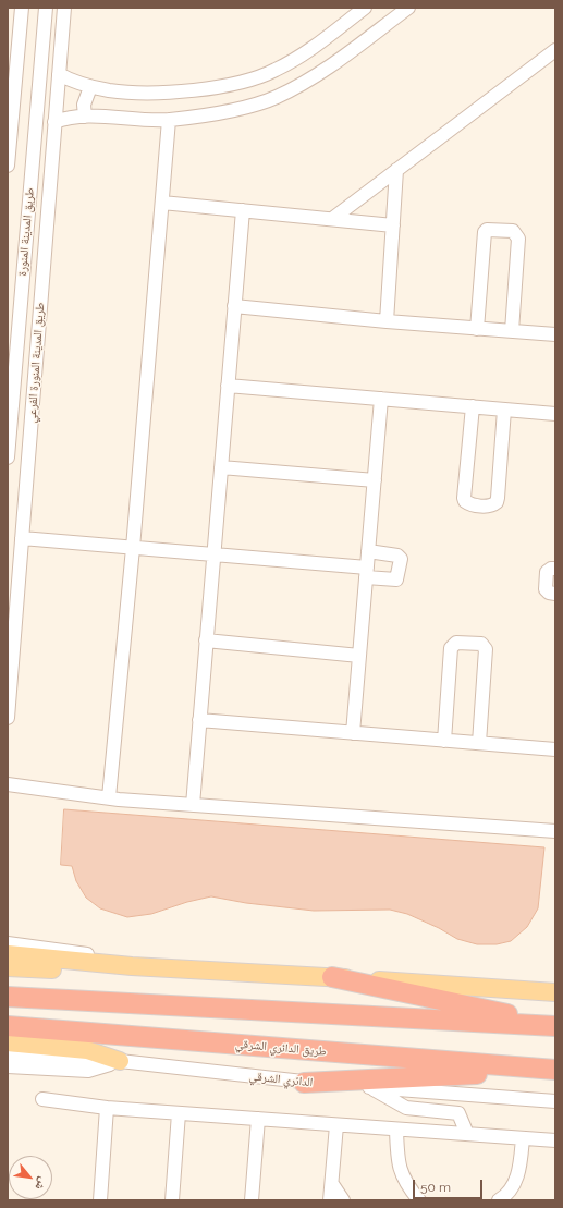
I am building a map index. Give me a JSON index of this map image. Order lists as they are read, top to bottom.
{
  "streets": {
    "highway": ["طريق الدائري الشرقي"],
    "street": ["طريق المدينة المنورة", "طريق المدينة المنورة الفرعي", "الدائري الشرقي"]
  },
  "scale_bar": "50 m",
  "north": "bottom right"
}
